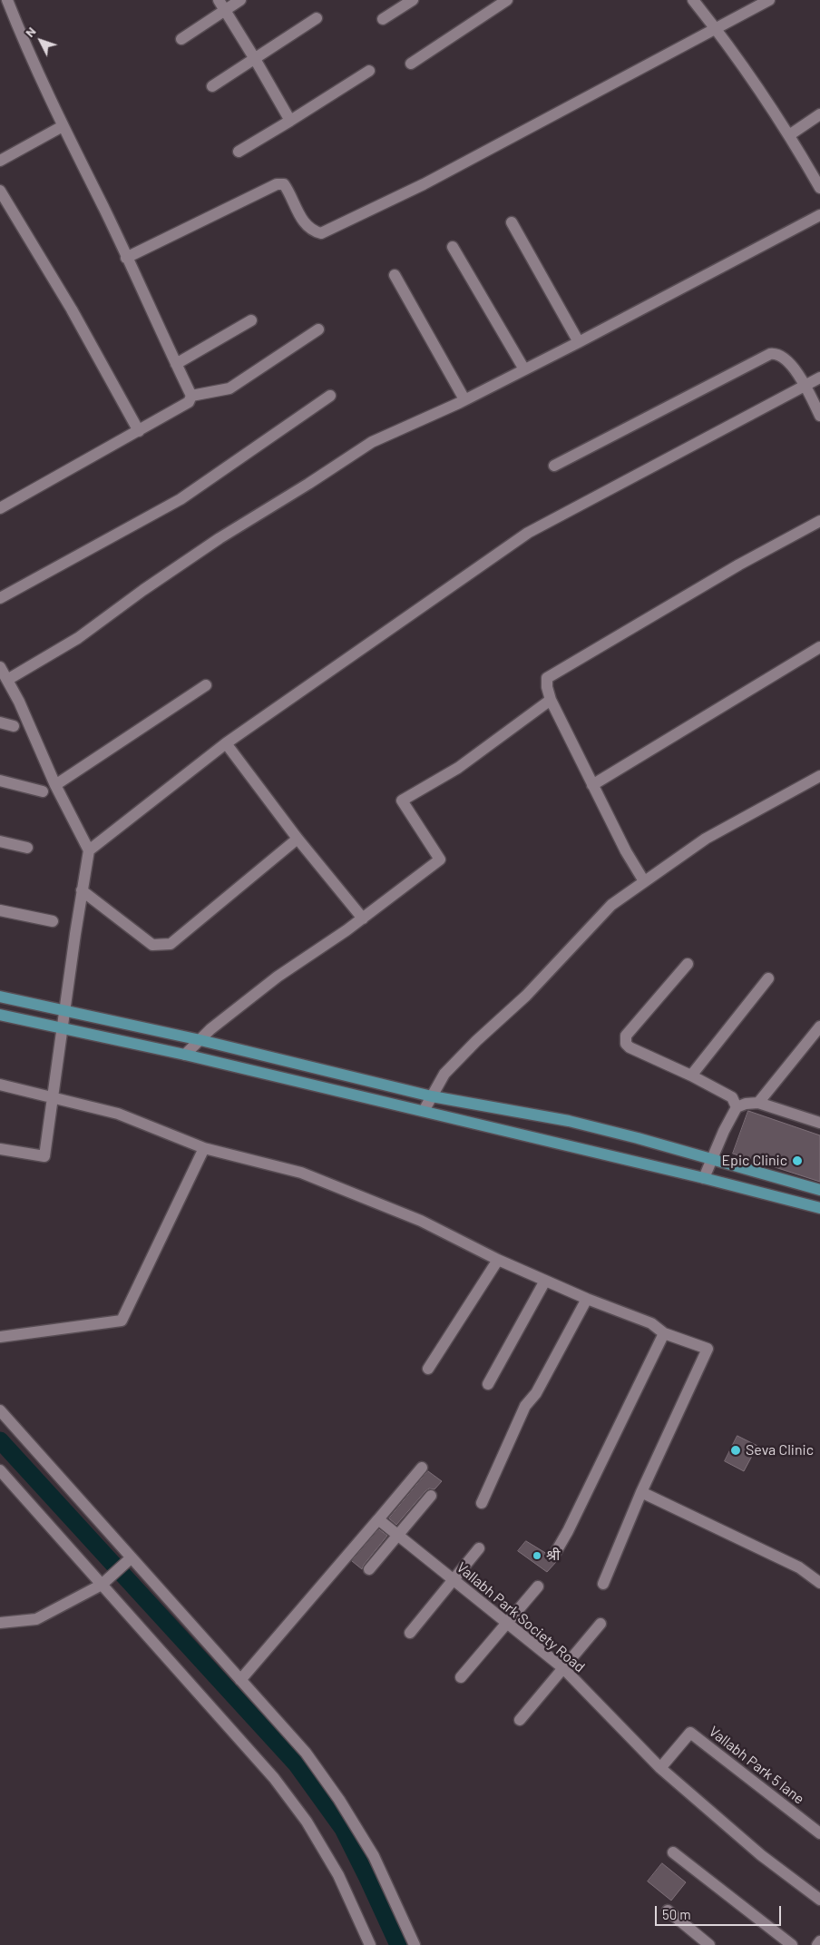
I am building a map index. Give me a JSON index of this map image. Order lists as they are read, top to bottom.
{
  "streets": {
    "street": ["Vallabh Park Society Road", "Vallabh Park 5 lane"]
  },
  "crossings": [
    ["Vallabh Park Society Road", "Vallabh Park 5 lane"]
  ],
  "places": ["Epic Clinic", "Seva Clinic", "श्री"],
  "scale_bar": "50 m",
  "north": "top left"
}
